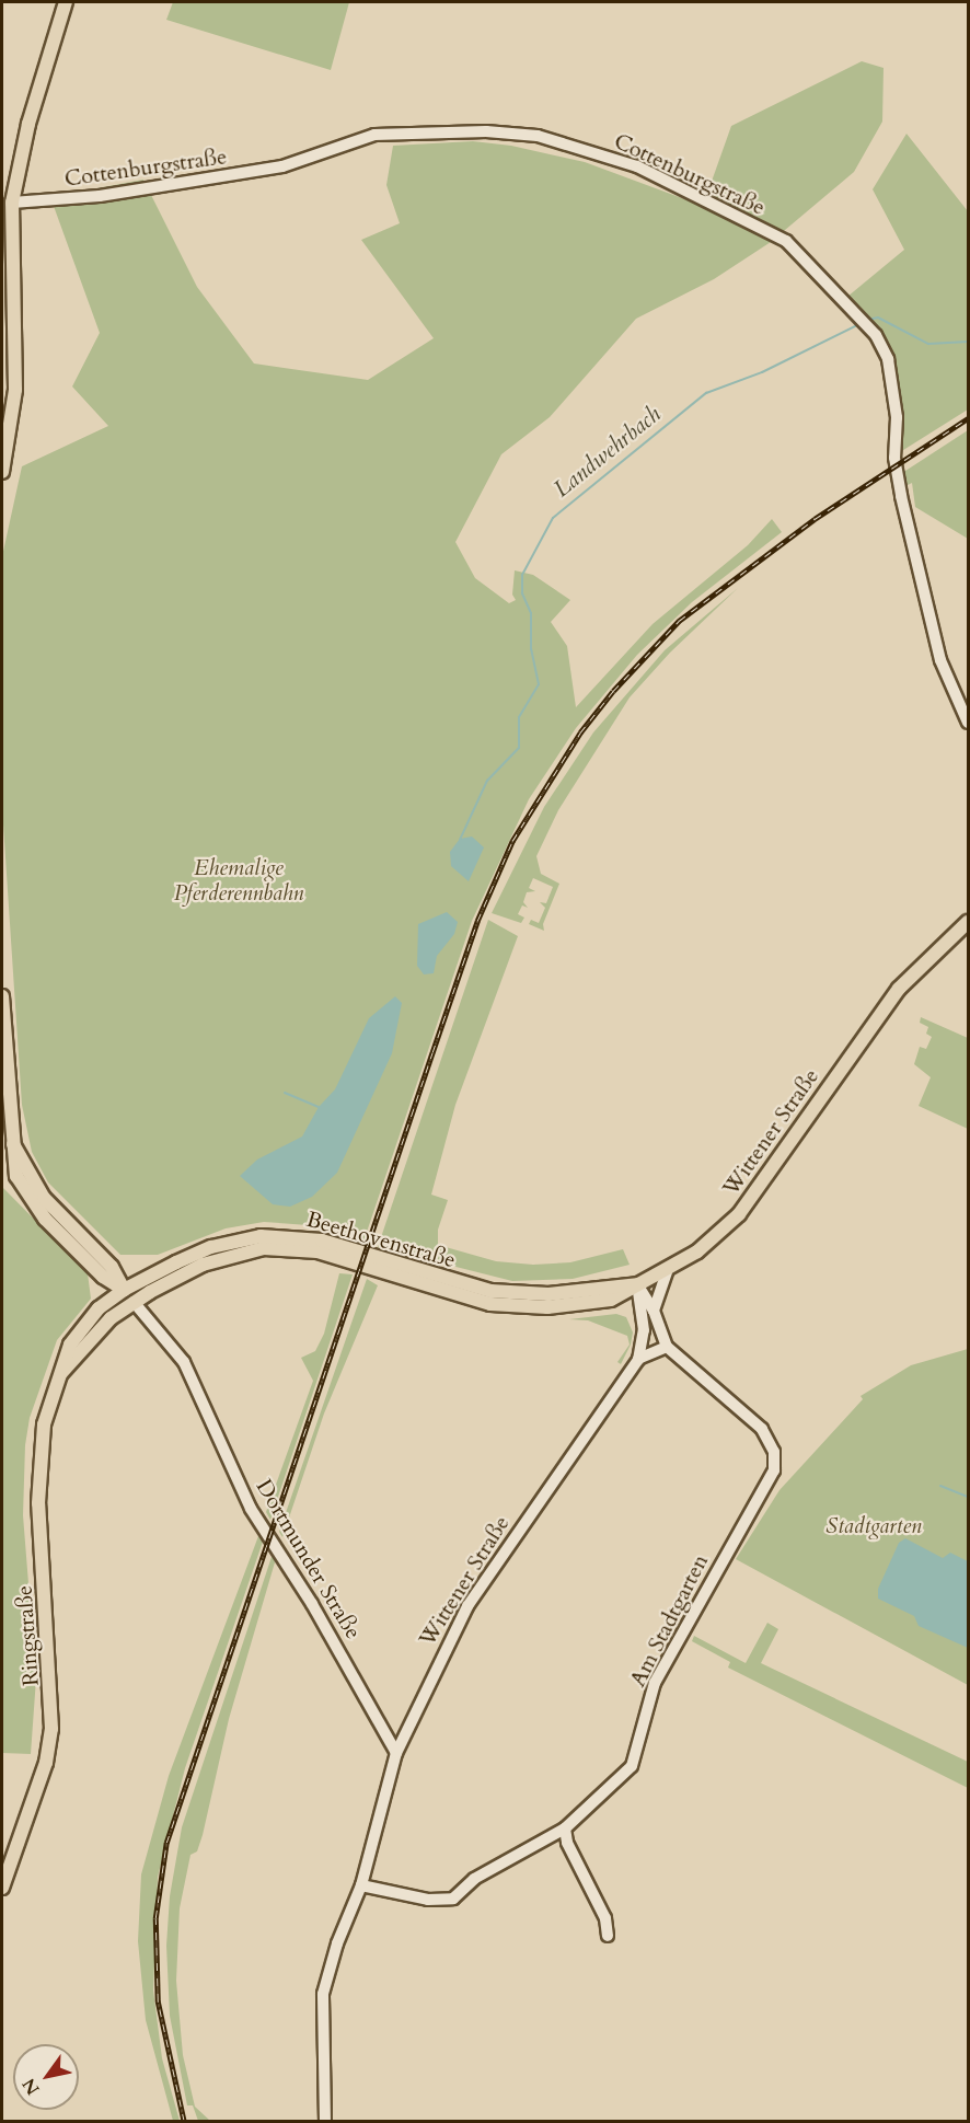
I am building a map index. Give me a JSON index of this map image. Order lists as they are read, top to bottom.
{
  "streets": {
    "main road": [
      "Wittener Straße",
      "Beethovenstraße",
      "Dortmunder Straße",
      "Ringstraße"
    ],
    "street": ["Cottenburgstraße", "Am Stadtgarten"]
  },
  "crossings": [
    ["Wittener Straße", "Beethovenstraße"],
    ["Wittener Straße", "Dortmunder Straße"],
    ["Wittener Straße", "Am Stadtgarten"],
    ["Beethovenstraße", "Dortmunder Straße"],
    ["Beethovenstraße", "Ringstraße"],
    ["Dortmunder Straße", "Ringstraße"]
  ],
  "water": ["Landwehrbach"],
  "parks": ["Ehemalige Pferderennbahn", "Stadtgarten"],
  "north": "bottom left"
}
